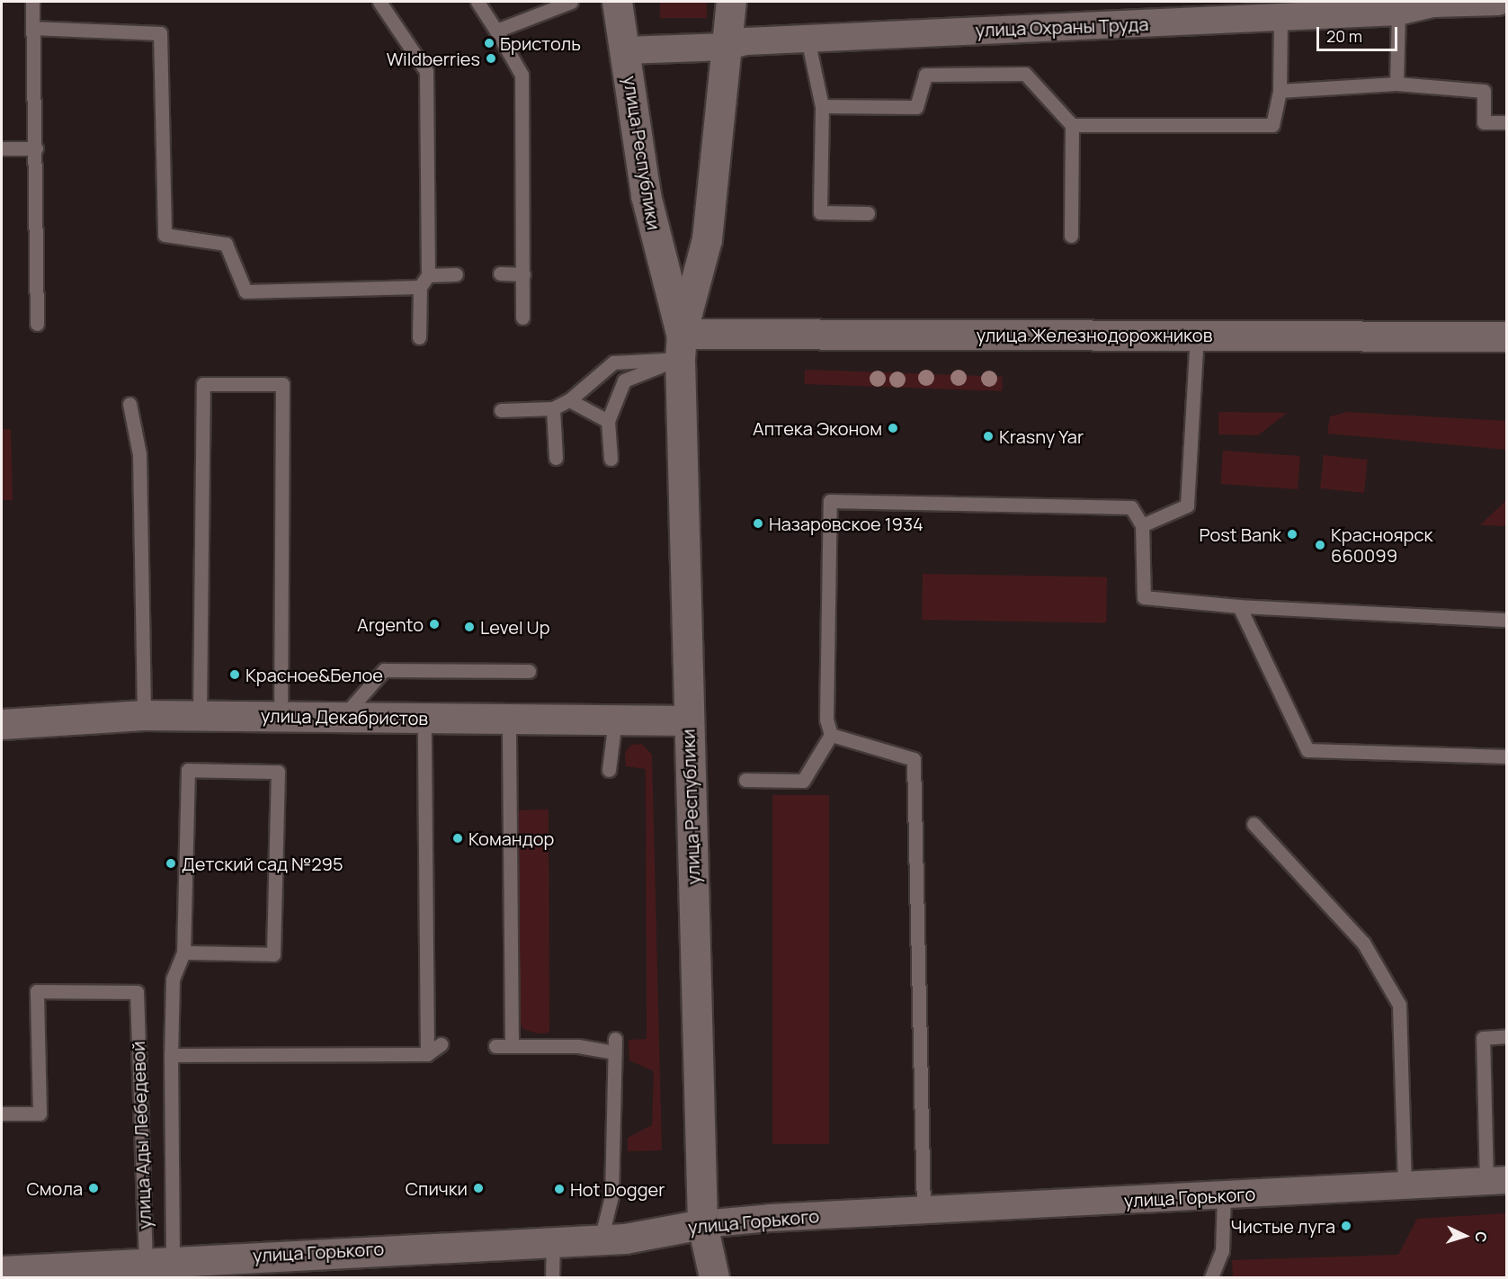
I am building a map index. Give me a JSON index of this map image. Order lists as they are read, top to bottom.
{
  "streets": {
    "main road": [
      "улица Республики",
      "улица Железнодорожников",
      "улица Декабристов",
      "улица Горького"
    ],
    "street": ["улица Охраны Труда"],
    "lane": ["улица Ады Лебедевой"]
  },
  "crossings": [
    ["улица Охраны Труда", "улица Республики"],
    ["улица Республики", "улица Железнодорожников"],
    ["улица Республики", "улица Декабристов"],
    ["улица Республики", "улица Горького"],
    ["улица Ады Лебедевой", "улица Горького"]
  ],
  "places": [
    "Бристоль",
    "Wildberries",
    "Аптека Эконом",
    "Krasny Yar",
    "Назаровское 1934",
    "Post Bank",
    "Красноярск 660099",
    "Argento",
    "Level Up",
    "Красное&Белое",
    "Командор",
    "Детский сад №295",
    "Смола",
    "Спички",
    "Hot Dogger",
    "Чистые луга"
  ],
  "scale_bar": "20 m",
  "north": "right"
}
